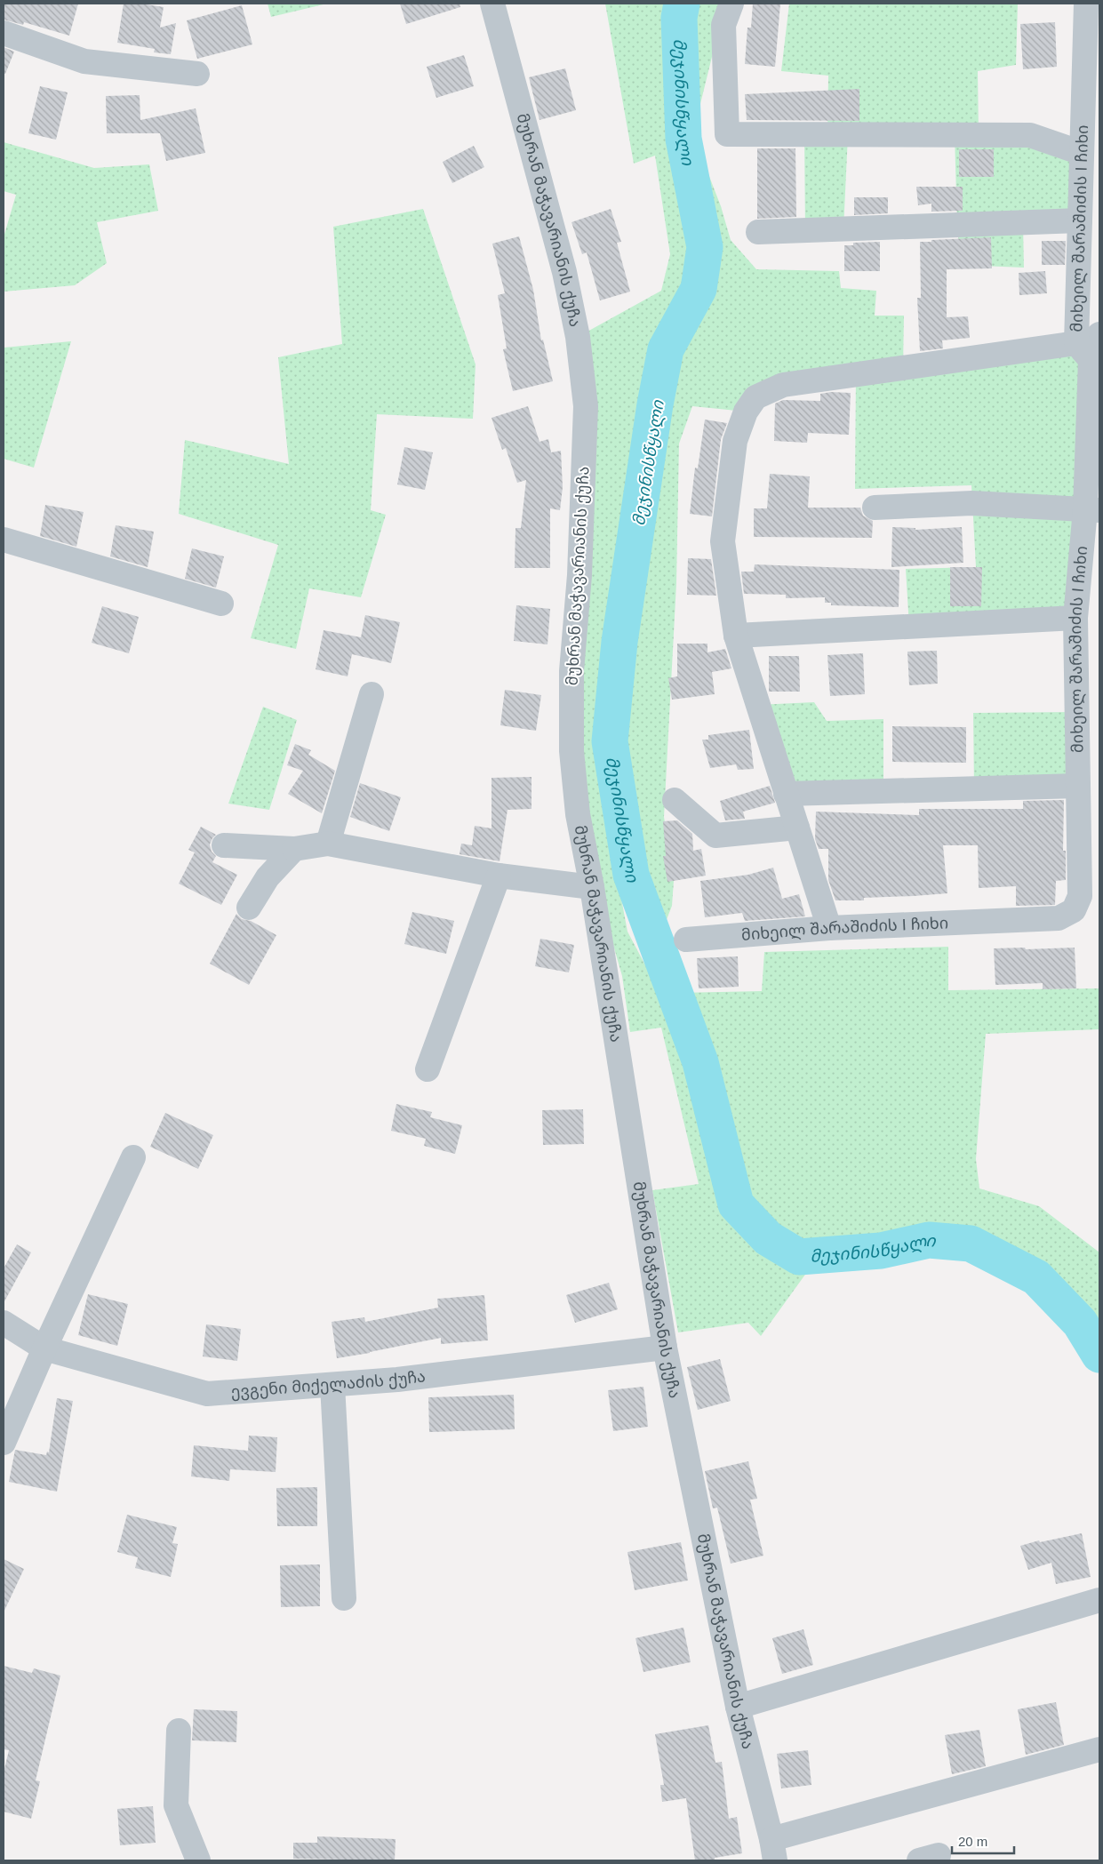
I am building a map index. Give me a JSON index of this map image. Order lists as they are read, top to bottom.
{
  "streets": {
    "street": ["მუხრან მაჭავარიანის ქუჩა", "მიხეილ შარაშიძის I ჩიხი", "ევგენი მიქელაძის ქუჩა"]
  },
  "crossings": [
    ["მუხრან მაჭავარიანის ქუჩა", "ევგენი მიქელაძის ქუჩა"]
  ],
  "water": ["მეჯინისწყალი"],
  "scale_bar": "20 m"
}
